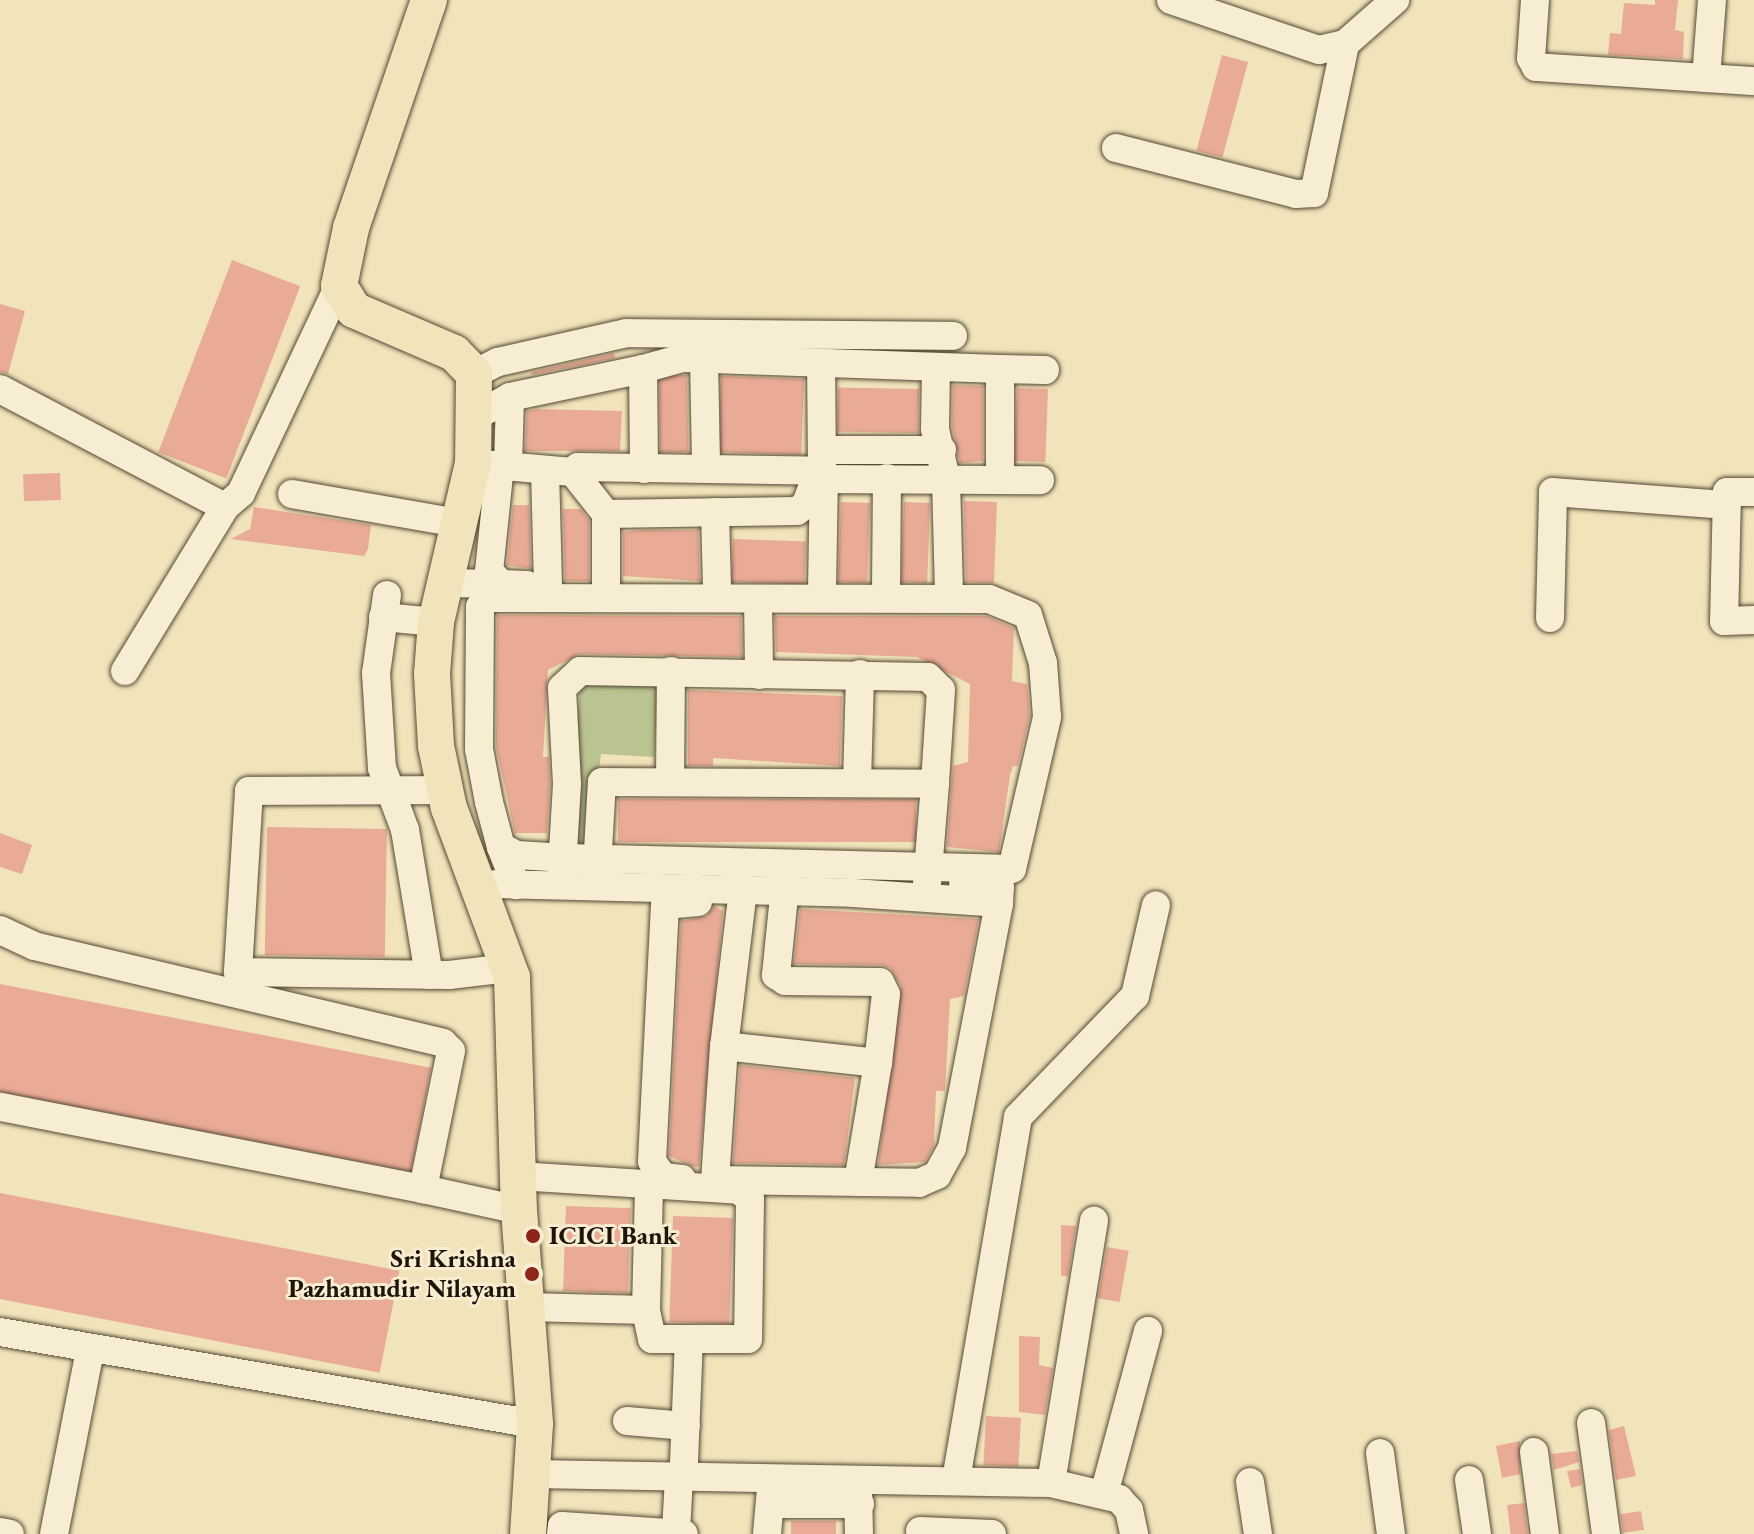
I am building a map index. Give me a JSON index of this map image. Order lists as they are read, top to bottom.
{
  "places": ["ICICI Bank", "Sri Krishna Pazhamudir Nilayam"]
}
